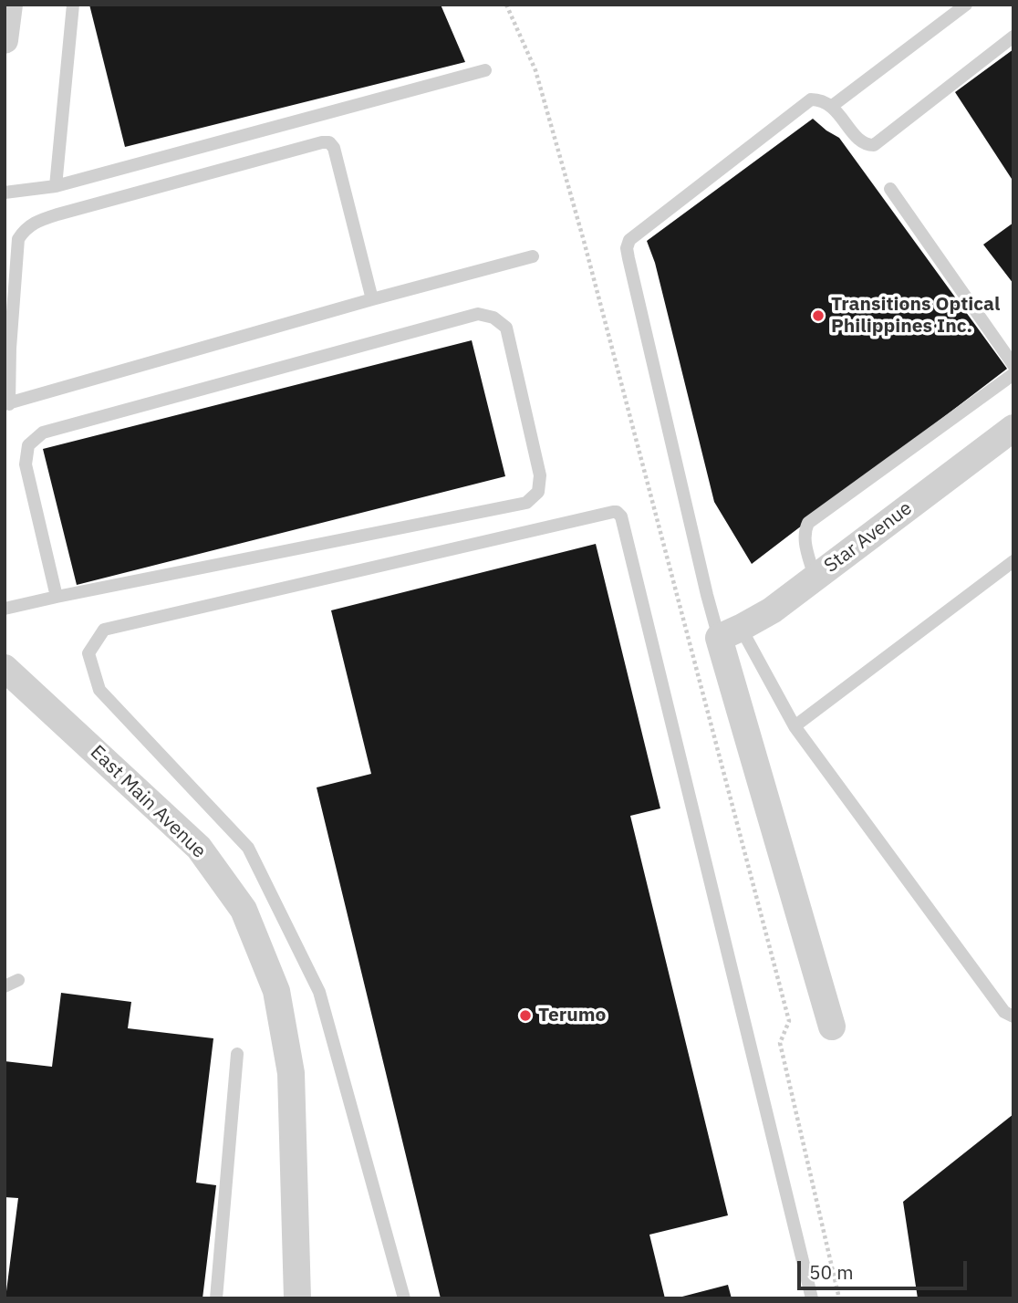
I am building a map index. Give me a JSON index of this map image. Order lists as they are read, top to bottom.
{
  "streets": {
    "street": ["Star Avenue", "East Main Avenue"]
  },
  "places": ["Transitions Optical Philippines Inc.", "Terumo"],
  "scale_bar": "50 m"
}
